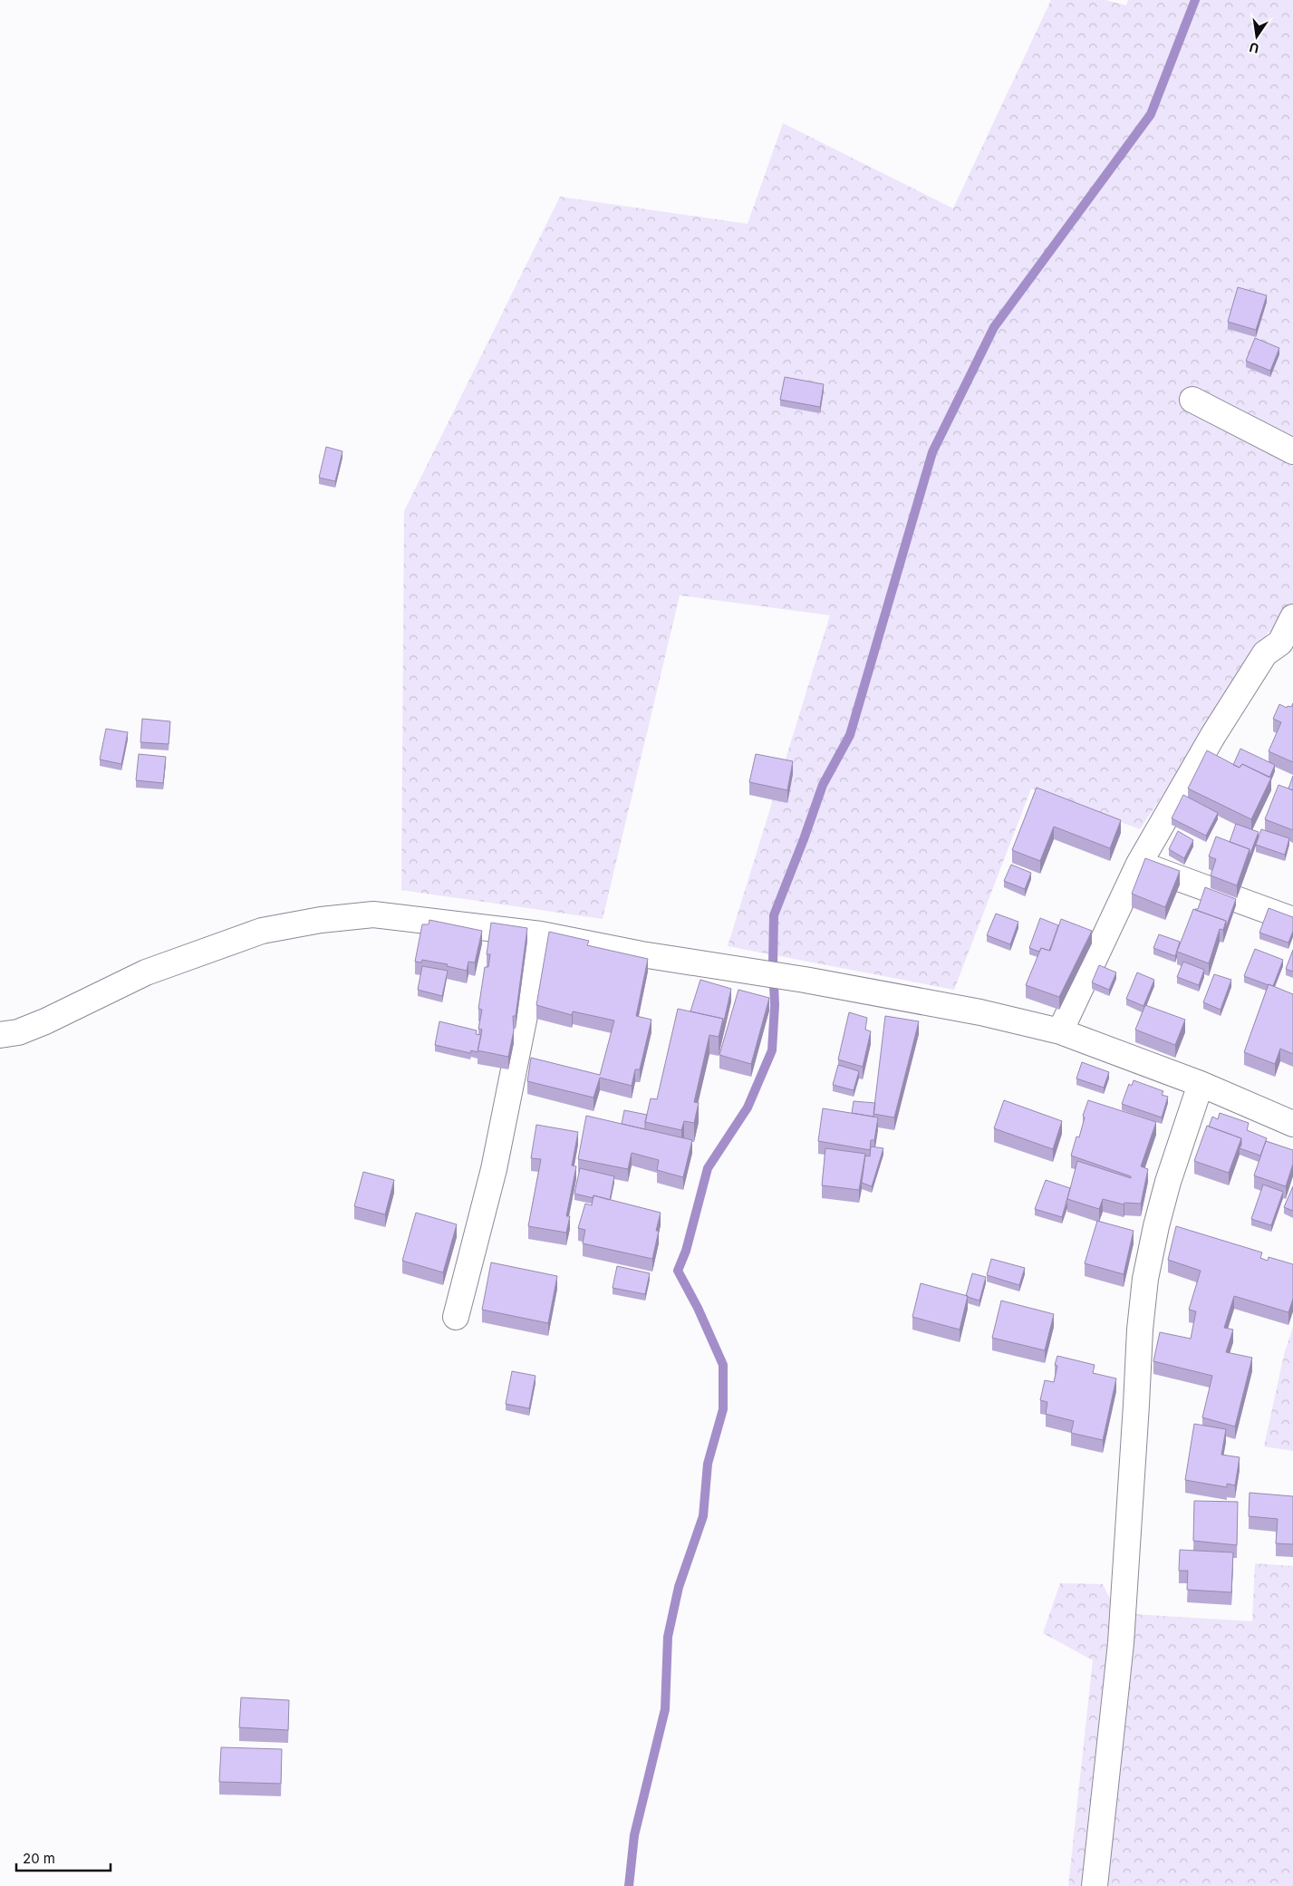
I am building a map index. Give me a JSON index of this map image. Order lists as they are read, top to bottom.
{
  "scale_bar": "20 m",
  "north": "bottom"
}
